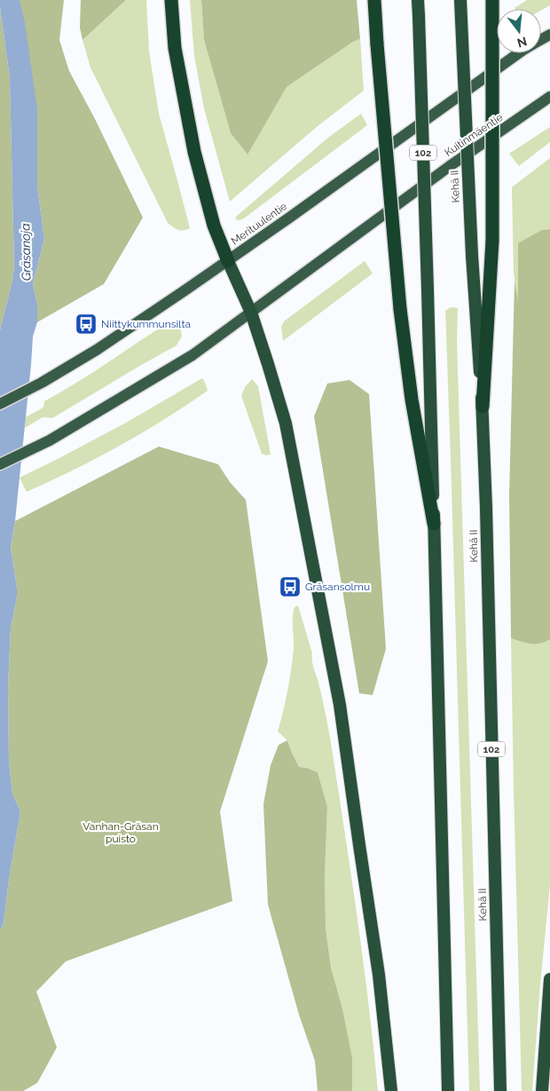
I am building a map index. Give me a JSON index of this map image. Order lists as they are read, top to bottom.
{
  "streets": {
    "highway": ["102", "Kehä II"],
    "main road": ["Kuitinmäentie", "Merituulentie"]
  },
  "water": ["Gräsanoja"],
  "parks": ["Vanhan-Gräsan puisto"],
  "places": {
    "bus stop": ["Niittykummunsilta", "Gräsansolmu"]
  },
  "north": "bottom"
}
